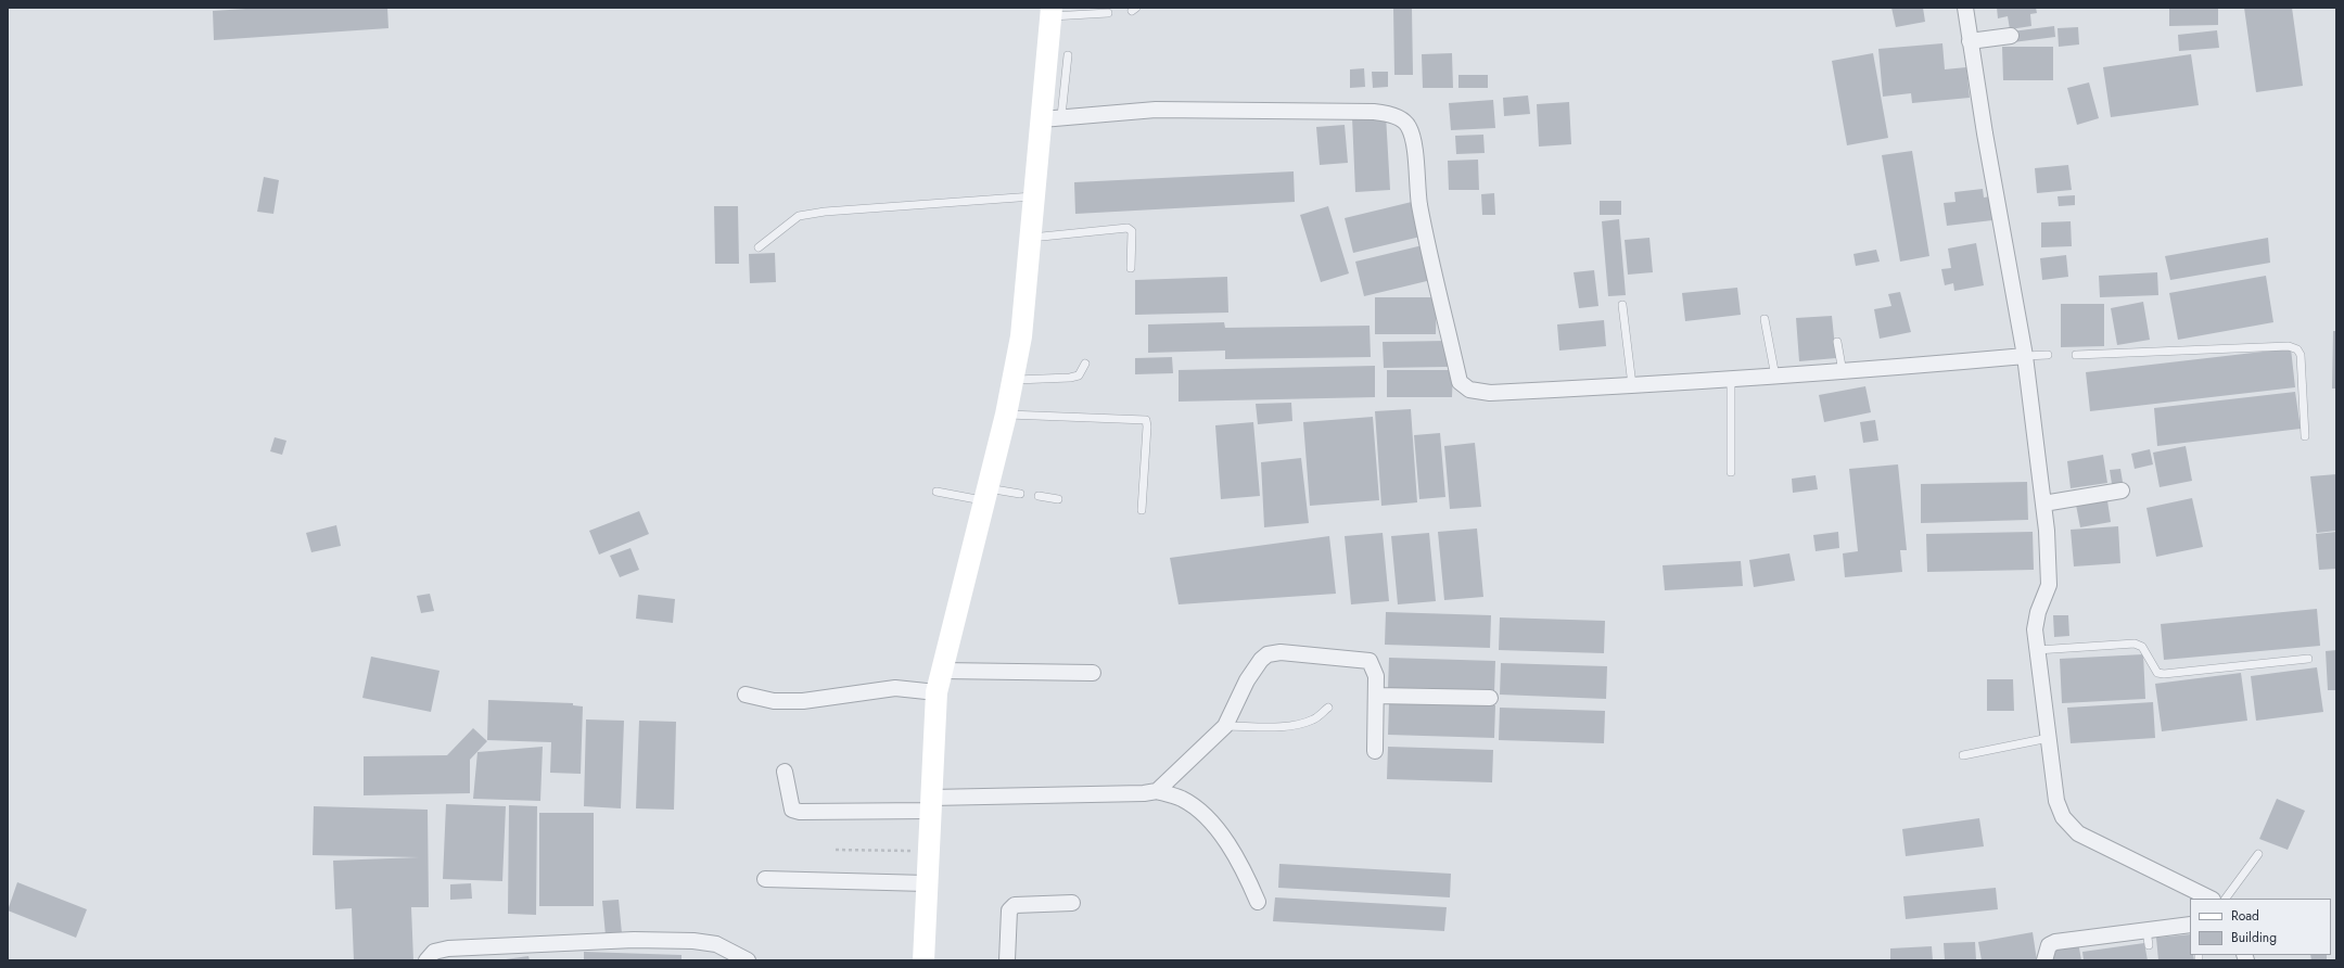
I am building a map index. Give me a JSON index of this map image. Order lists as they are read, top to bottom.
{
  "legend": ["Road", "Building"]
}
